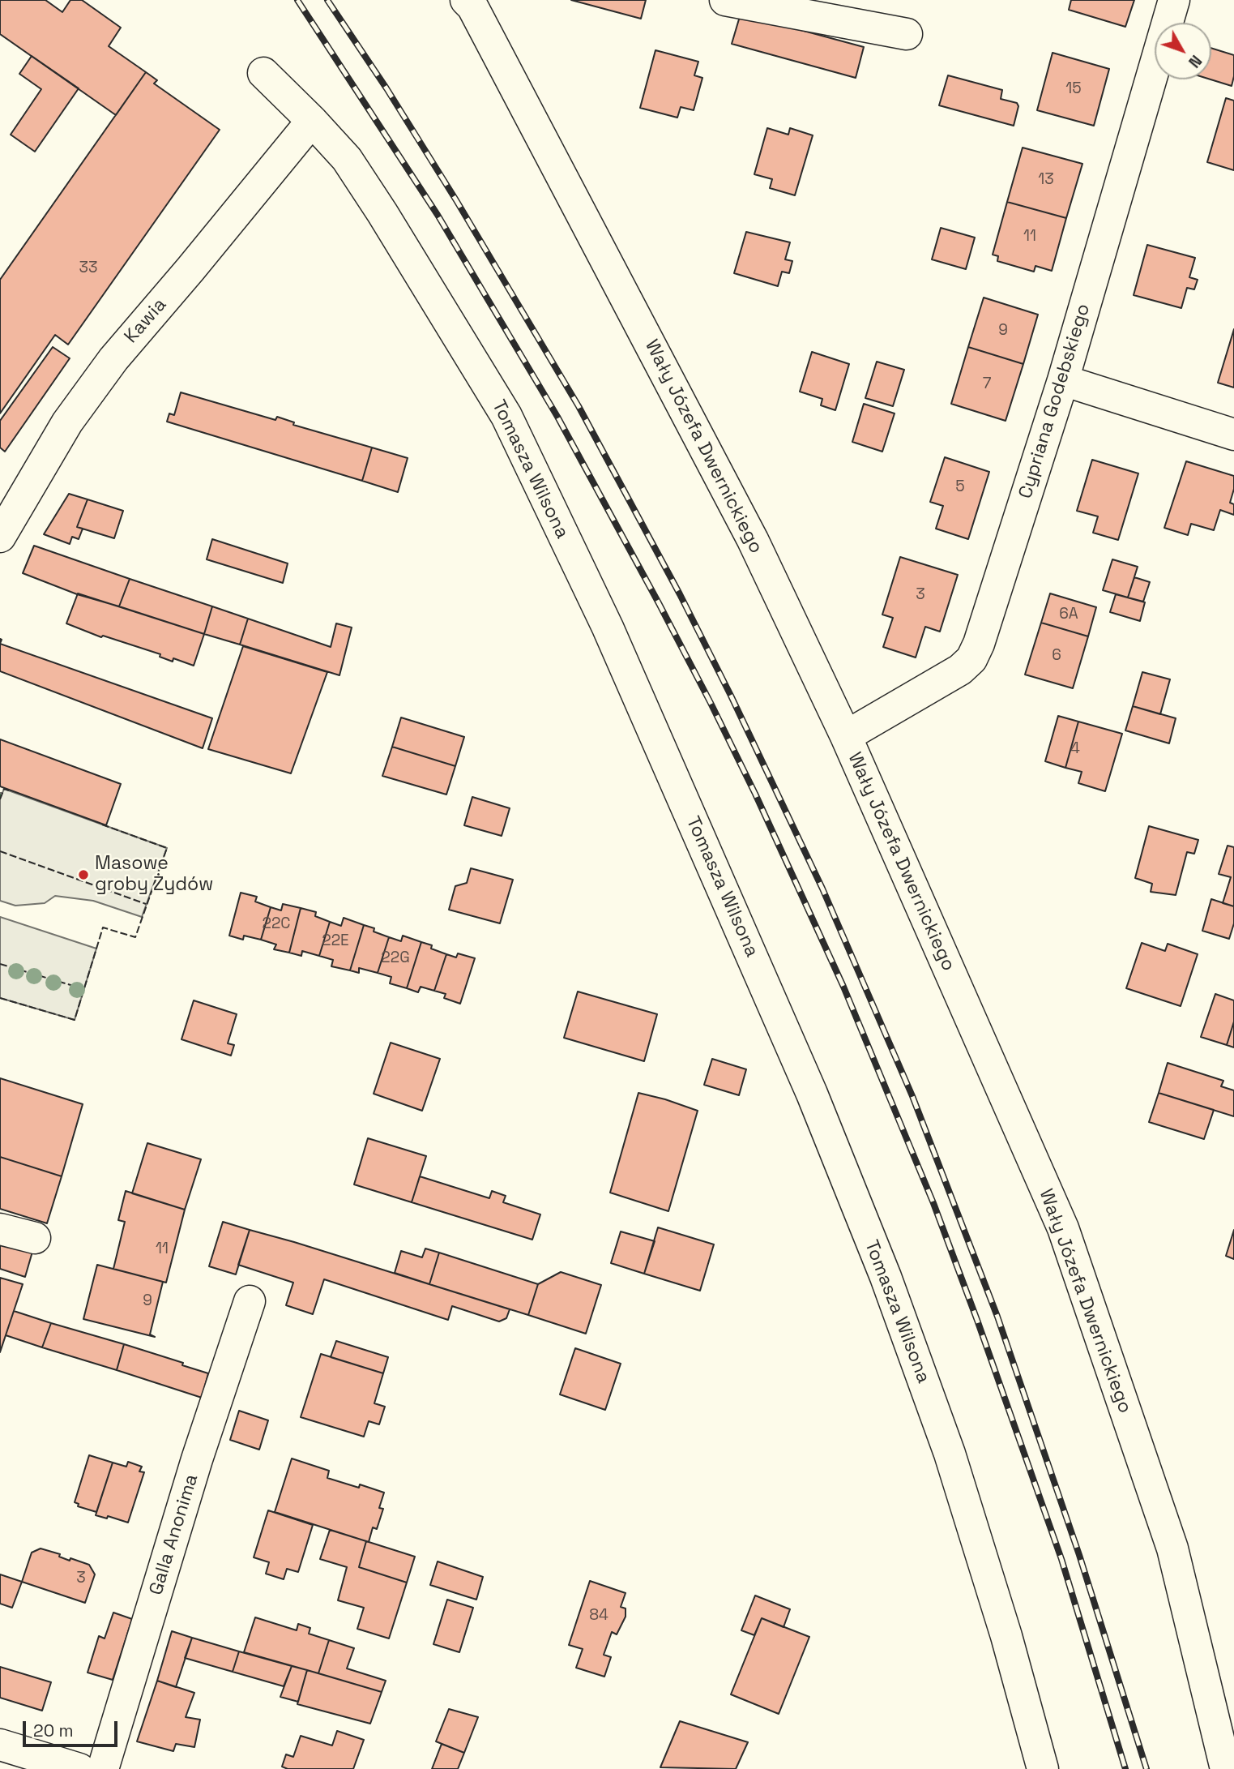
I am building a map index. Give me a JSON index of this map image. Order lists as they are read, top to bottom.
{
  "streets": {
    "street": [
      "Kawia",
      "Cypriana Godebskiego",
      "Wały Józefa Dwernickiego",
      "Tomasza Wilsona",
      "Galla Anonima"
    ]
  },
  "crossings": [
    ["Kawia", "Tomasza Wilsona"],
    ["Cypriana Godebskiego", "Wały Józefa Dwernickiego"]
  ],
  "places": ["Masowe groby Żydów"],
  "house_numbers": [
    "15",
    "13",
    "11",
    "33",
    "9",
    "7",
    "5",
    "3",
    "6A",
    "6",
    "4",
    "22C",
    "22E",
    "22G",
    "11",
    "9",
    "3",
    "84"
  ],
  "scale_bar": "20 m",
  "north": "bottom right"
}
